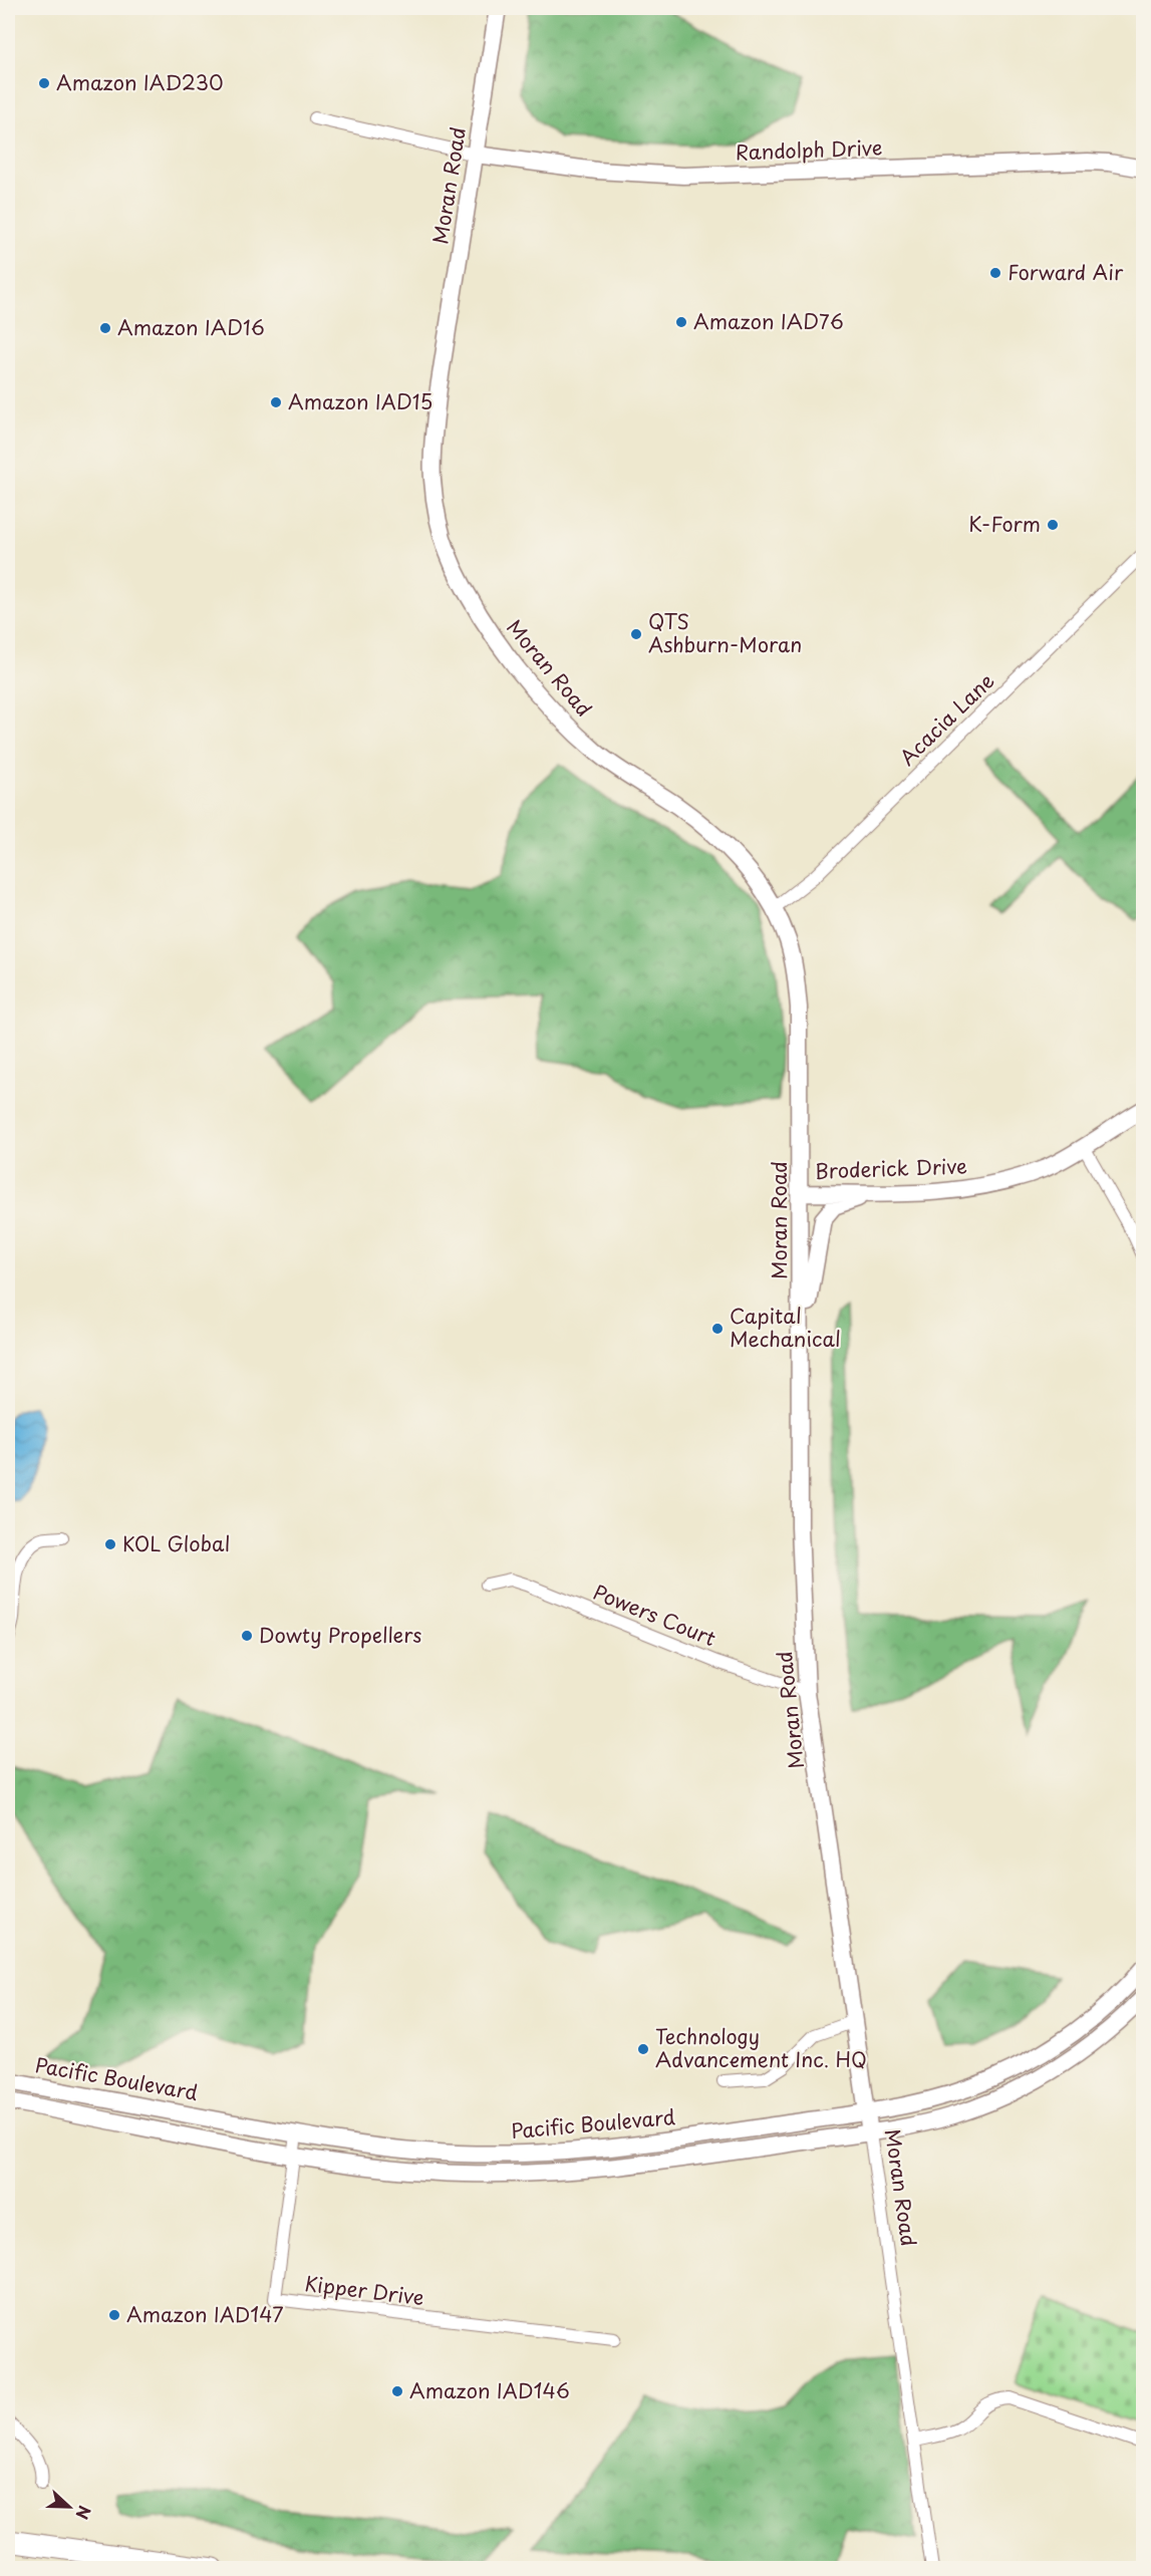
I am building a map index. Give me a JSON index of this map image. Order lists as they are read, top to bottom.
{
  "streets": {
    "street": [
      "Randolph Drive",
      "Moran Road",
      "Acacia Lane",
      "Broderick Drive",
      "Powers Court",
      "Pacific Boulevard",
      "Kipper Drive"
    ]
  },
  "crossings": [
    ["Randolph Drive", "Moran Road"],
    ["Moran Road", "Acacia Lane"],
    ["Moran Road", "Broderick Drive"],
    ["Moran Road", "Powers Court"],
    ["Moran Road", "Pacific Boulevard"],
    ["Pacific Boulevard", "Kipper Drive"]
  ],
  "places": [
    "Amazon IAD230",
    "Forward Air",
    "Amazon IAD76",
    "Amazon IAD16",
    "Amazon IAD15",
    "K-Form",
    "QTS Ashburn-Moran",
    "Capital Mechanical",
    "KOL Global",
    "Dowty Propellers",
    "Technology Advancement Inc. HQ",
    "Amazon IAD147",
    "Amazon IAD146"
  ],
  "north": "right"
}
